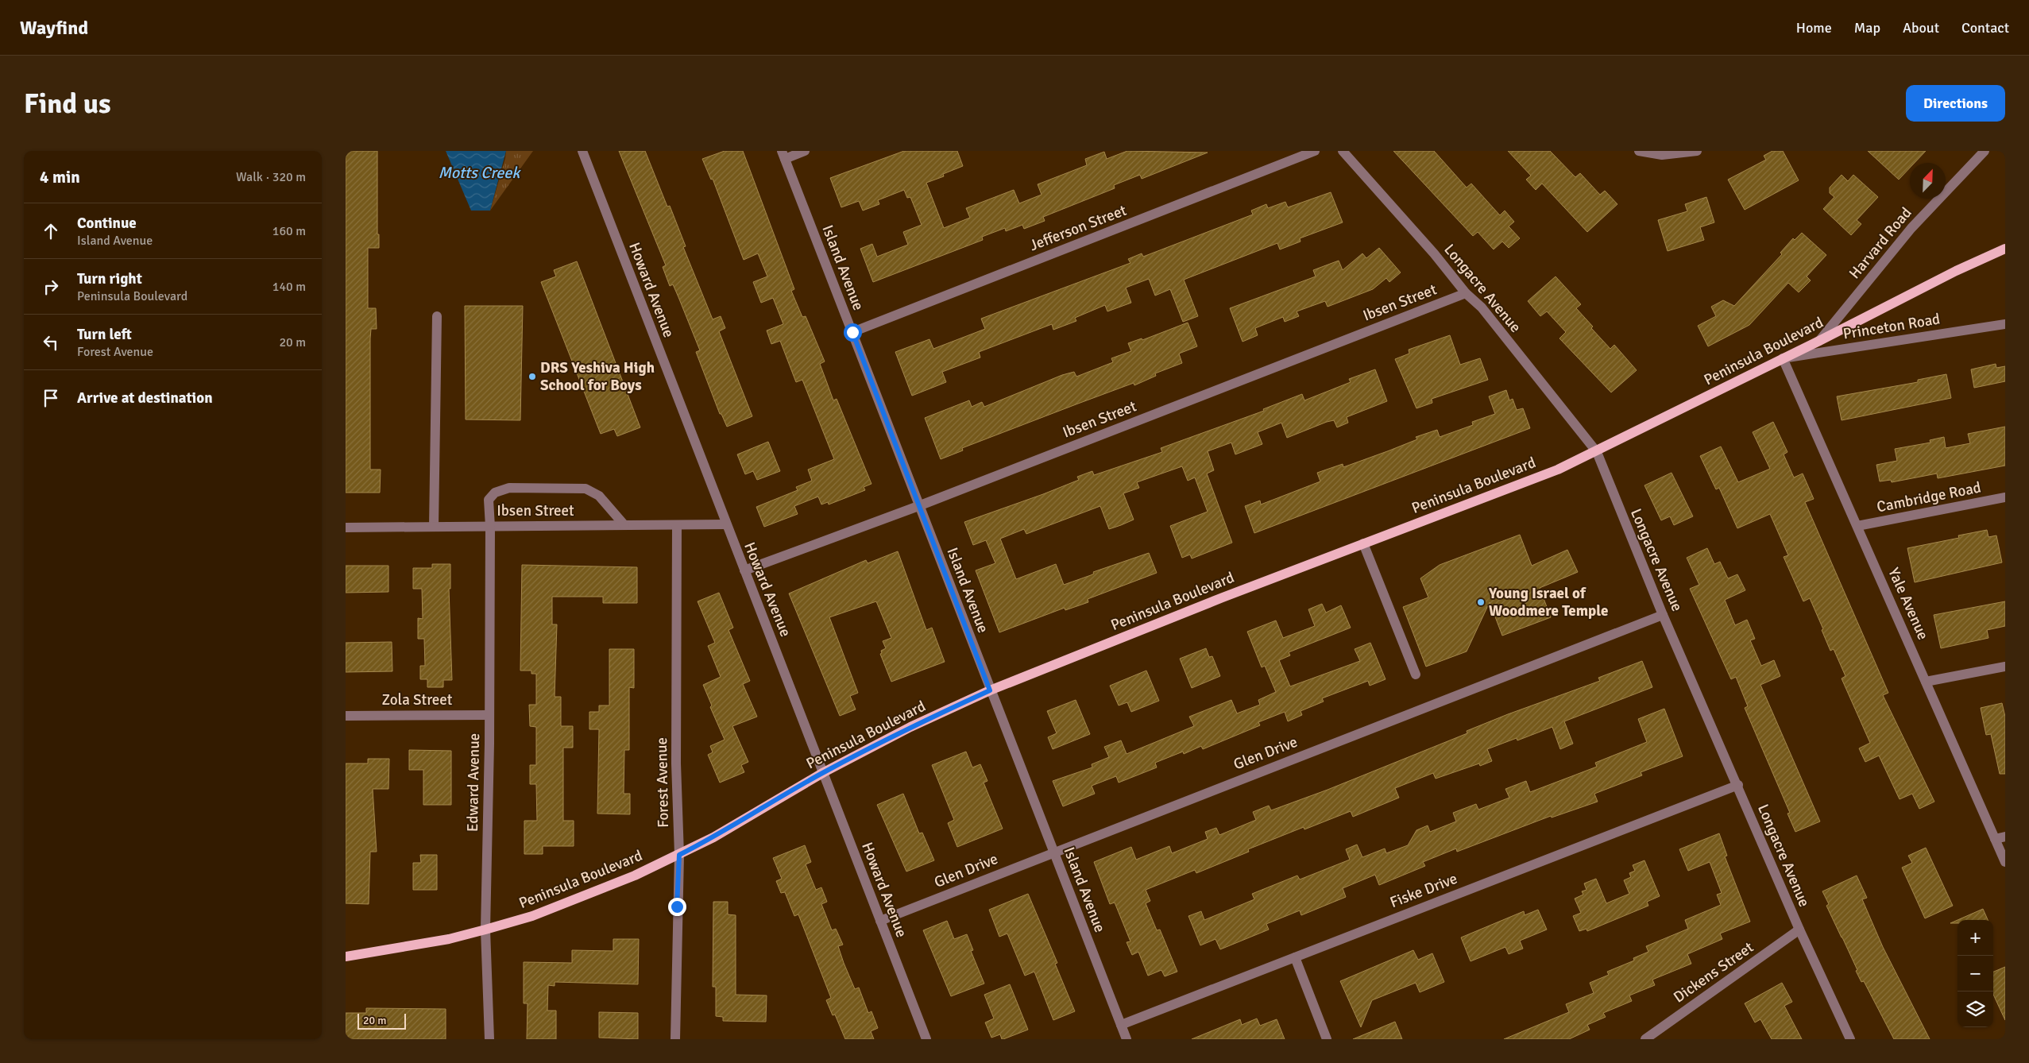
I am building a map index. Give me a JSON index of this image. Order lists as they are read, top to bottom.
{
  "streets": {
    "main road": ["Peninsula Boulevard"],
    "street": [
      "Jefferson Street",
      "Harvard Road",
      "Island Avenue",
      "Longacre Avenue",
      "Howard Avenue",
      "Ibsen Street",
      "Princeton Road",
      "Cambridge Road",
      "Yale Avenue",
      "Zola Street",
      "Glen Drive",
      "Edward Avenue",
      "Forest Avenue",
      "Fiske Drive",
      "Dickens Street"
    ]
  },
  "crossings": [
    ["Jefferson Street", "Island Avenue"],
    ["Harvard Road", "Peninsula Boulevard"],
    ["Island Avenue", "Ibsen Street"],
    ["Island Avenue", "Peninsula Boulevard"],
    ["Island Avenue", "Glen Drive"],
    ["Island Avenue", "Fiske Drive"],
    ["Longacre Avenue", "Ibsen Street"],
    ["Longacre Avenue", "Peninsula Boulevard"],
    ["Longacre Avenue", "Glen Drive"],
    ["Longacre Avenue", "Fiske Drive"],
    ["Longacre Avenue", "Dickens Street"],
    ["Howard Avenue", "Ibsen Street"],
    ["Howard Avenue", "Peninsula Boulevard"],
    ["Howard Avenue", "Glen Drive"],
    ["Ibsen Street", "Edward Avenue"],
    ["Ibsen Street", "Forest Avenue"],
    ["Princeton Road", "Peninsula Boulevard"],
    ["Princeton Road", "Yale Avenue"],
    ["Peninsula Boulevard", "Yale Avenue"],
    ["Peninsula Boulevard", "Edward Avenue"],
    ["Peninsula Boulevard", "Forest Avenue"],
    ["Cambridge Road", "Yale Avenue"],
    ["Zola Street", "Edward Avenue"]
  ],
  "water": ["Motts Creek"],
  "places": ["DRS Yeshiva High School for Boys", "Young Israel of Woodmere Temple"],
  "scale_bar": "20 m",
  "north": "top right",
  "page": {
    "header": "Wayfind",
    "nav": [
      "Home",
      "Map",
      "About",
      "Contact"
    ],
    "buttons": "Directions",
    "title": "Find us",
    "heading": ["4 min", "Walk · 320 m"],
    "list": [
      ["Continue", "Island Avenue", "160 m"],
      ["Turn right", "Peninsula Boulevard", "140 m"],
      ["Turn left", "Forest Avenue", "20 m"],
      "Arrive at destination"
    ],
    "map_buttons": ["+", "−"],
    "scale": "20 m"
  }
}
